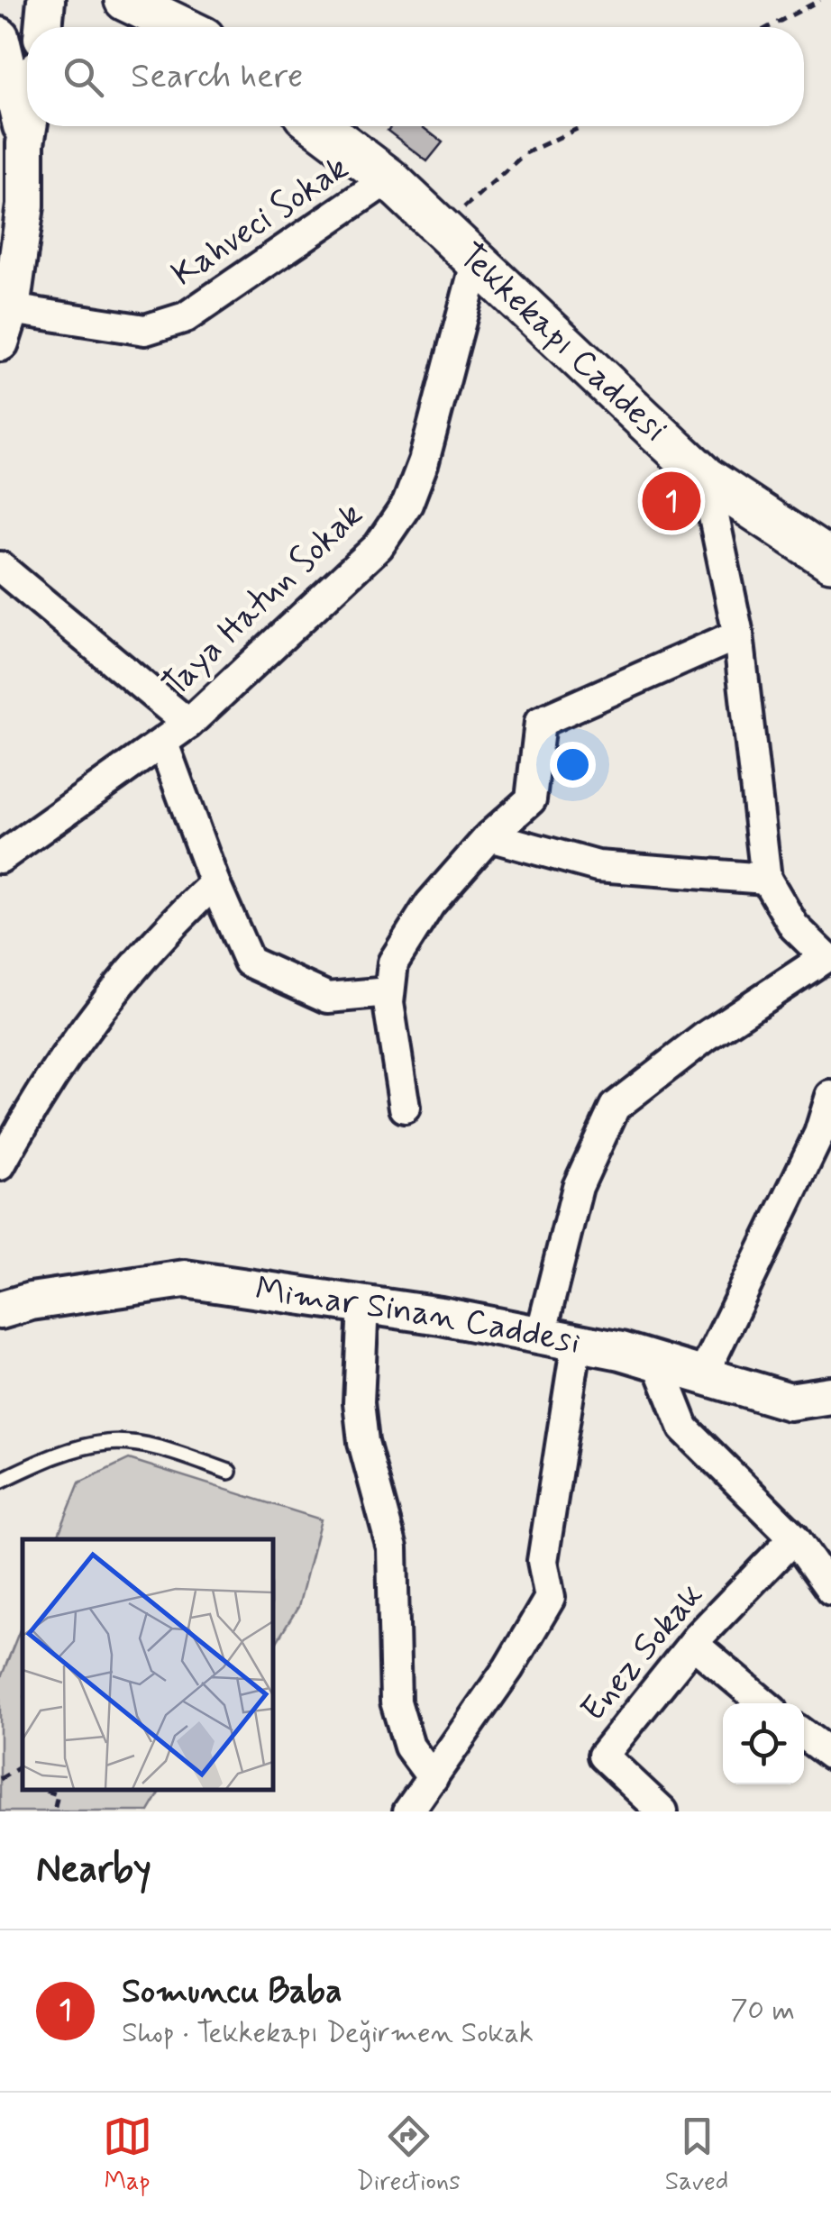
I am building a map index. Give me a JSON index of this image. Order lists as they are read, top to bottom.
{
  "streets": {
    "main road": ["Tekkekapı Caddesi"],
    "street": [
      "Kahveci Sokak",
      "Taya Hatun Sokak",
      "Mimar Sinan Caddesi",
      "Enez Sokak"
    ]
  },
  "crossings": [
    ["Kahveci Sokak", "Tekkekapı Caddesi"],
    ["Tekkekapı Caddesi", "Taya Hatun Sokak"]
  ],
  "page": {
    "search": "Search here",
    "pins": "1",
    "heading": "Nearby",
    "list": [
      {
        "mark": "1",
        "name": "Somuncu Baba",
        "note": "Shop · Tekkekapı Değirmen Sokak",
        "value": "70 m"
      }
    ],
    "nav": ["Map", "Directions", "Saved"]
  }
}
